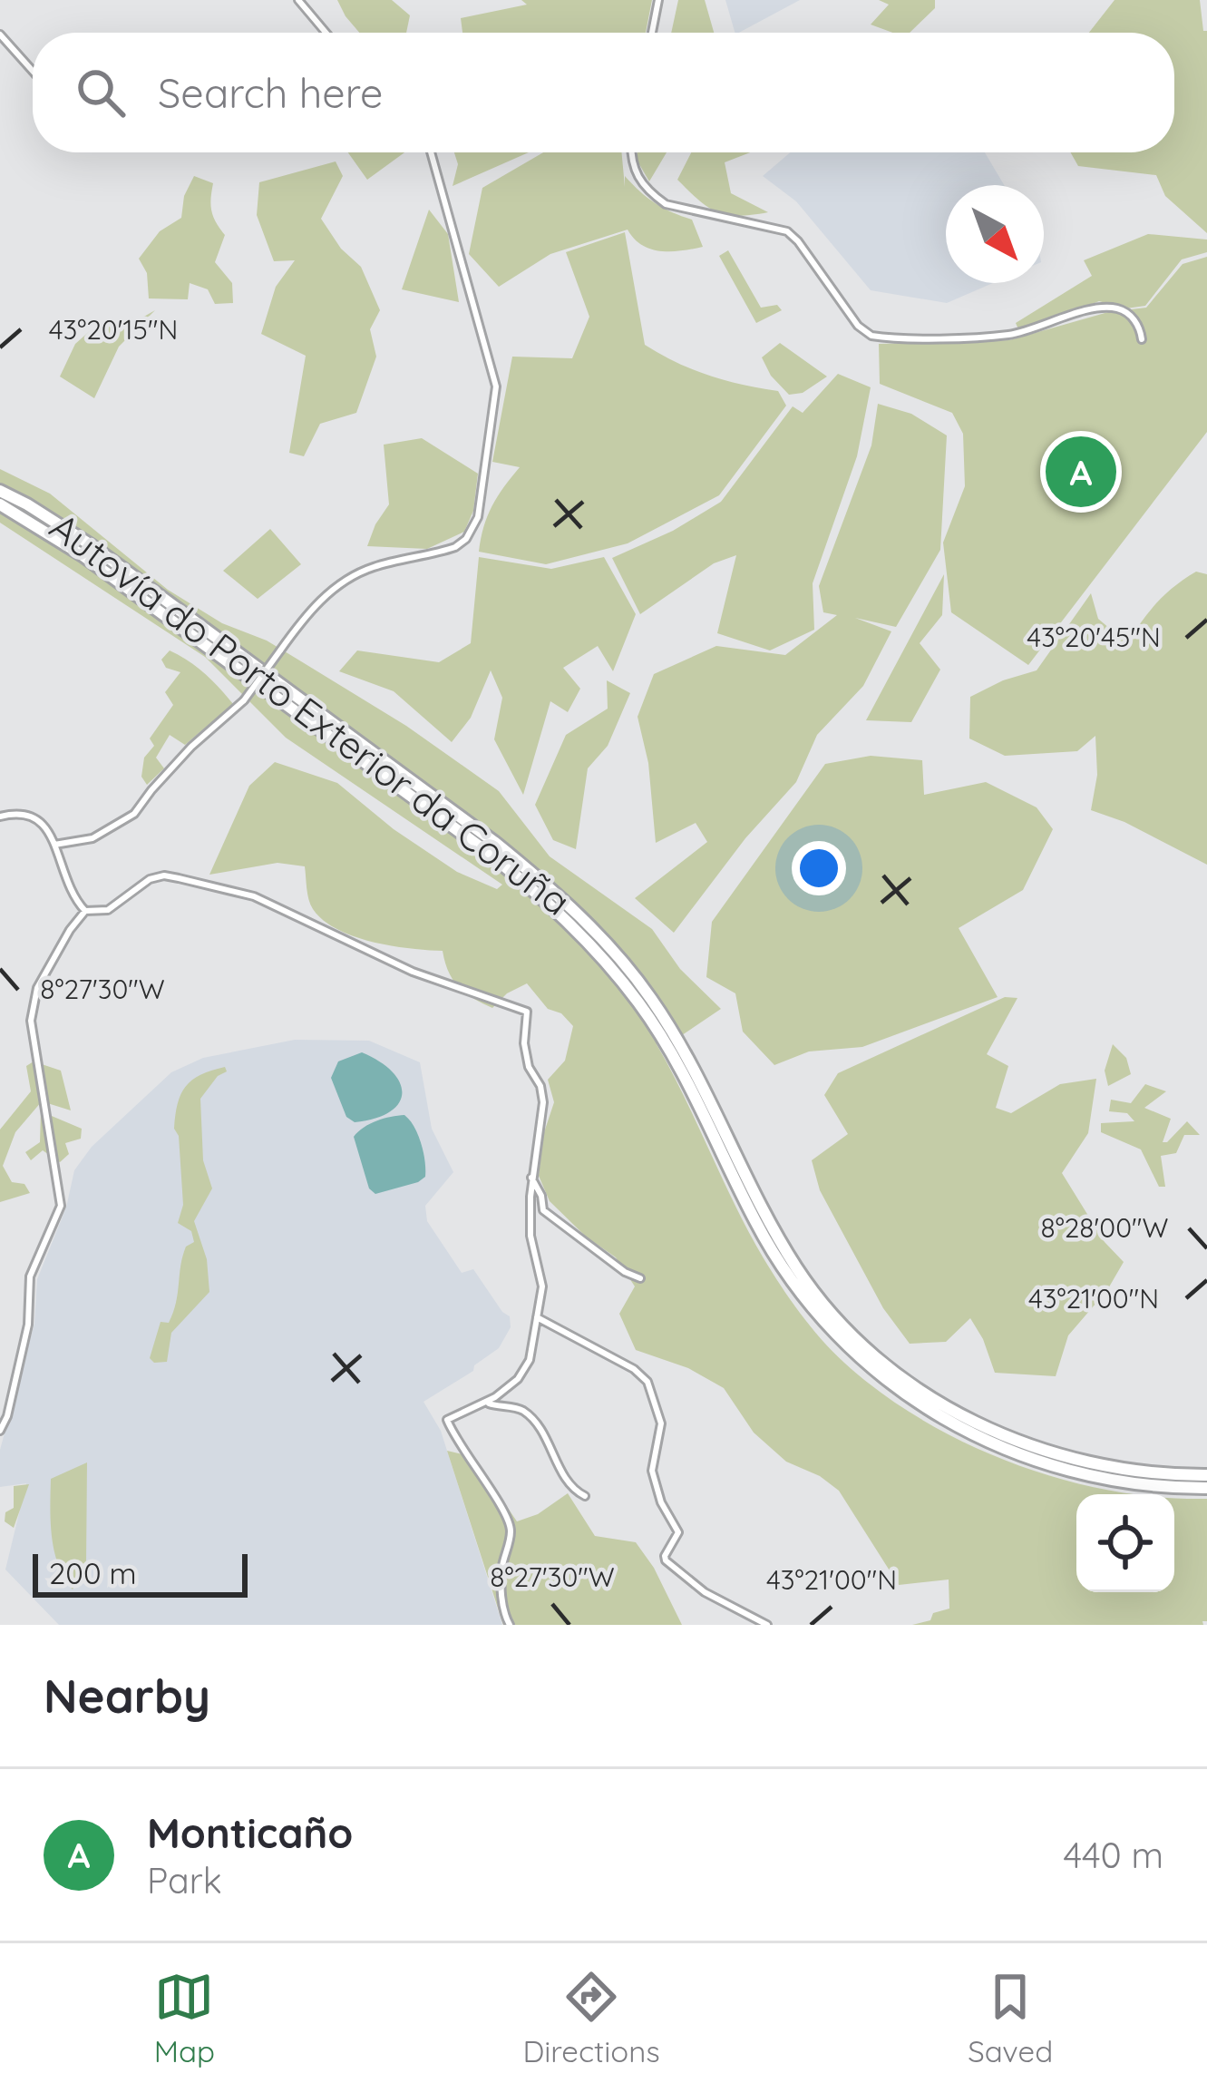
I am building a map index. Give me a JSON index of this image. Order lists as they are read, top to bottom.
{
  "streets": {
    "highway": ["Autovía do Porto Exterior da Coruña"]
  },
  "scale_bar": "200 m",
  "north": "bottom right",
  "page": {
    "search": "Search here",
    "pins": "A",
    "scale": "200 m",
    "heading": "Nearby",
    "list": [
      {
        "mark": "A",
        "name": "Monticaño",
        "note": "Park",
        "value": "440 m"
      }
    ],
    "nav": ["Map", "Directions", "Saved"]
  },
  "coordinates": [
    "43°20'15\"N",
    "43°20'45\"N",
    "8°27'30\"W",
    "8°28'00\"W",
    "43°21'00\"N"
  ]
}
